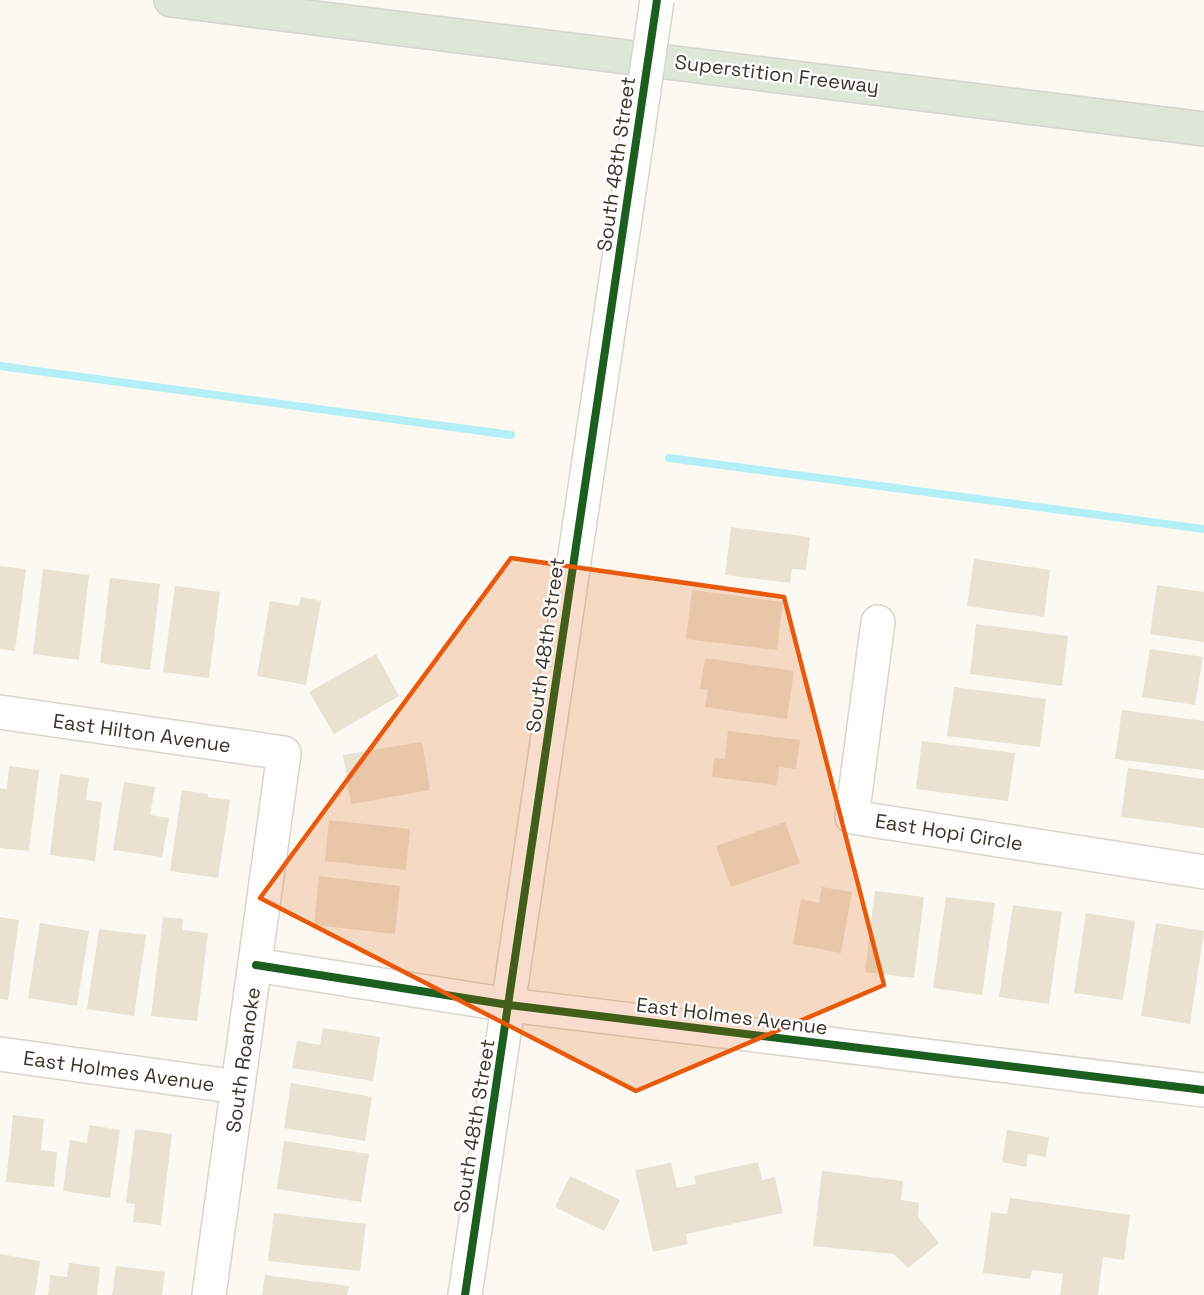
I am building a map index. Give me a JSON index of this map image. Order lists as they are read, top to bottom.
{
  "streets": {
    "highway": ["Superstition Freeway"],
    "street": [
      "South 48th Street",
      "East Hilton Avenue",
      "East Hopi Circle",
      "East Holmes Avenue",
      "South Roanoke"
    ]
  },
  "crossings": [
    ["South 48th Street", "East Holmes Avenue"],
    ["East Hilton Avenue", "South Roanoke"],
    ["East Holmes Avenue", "South Roanoke"]
  ]
}
